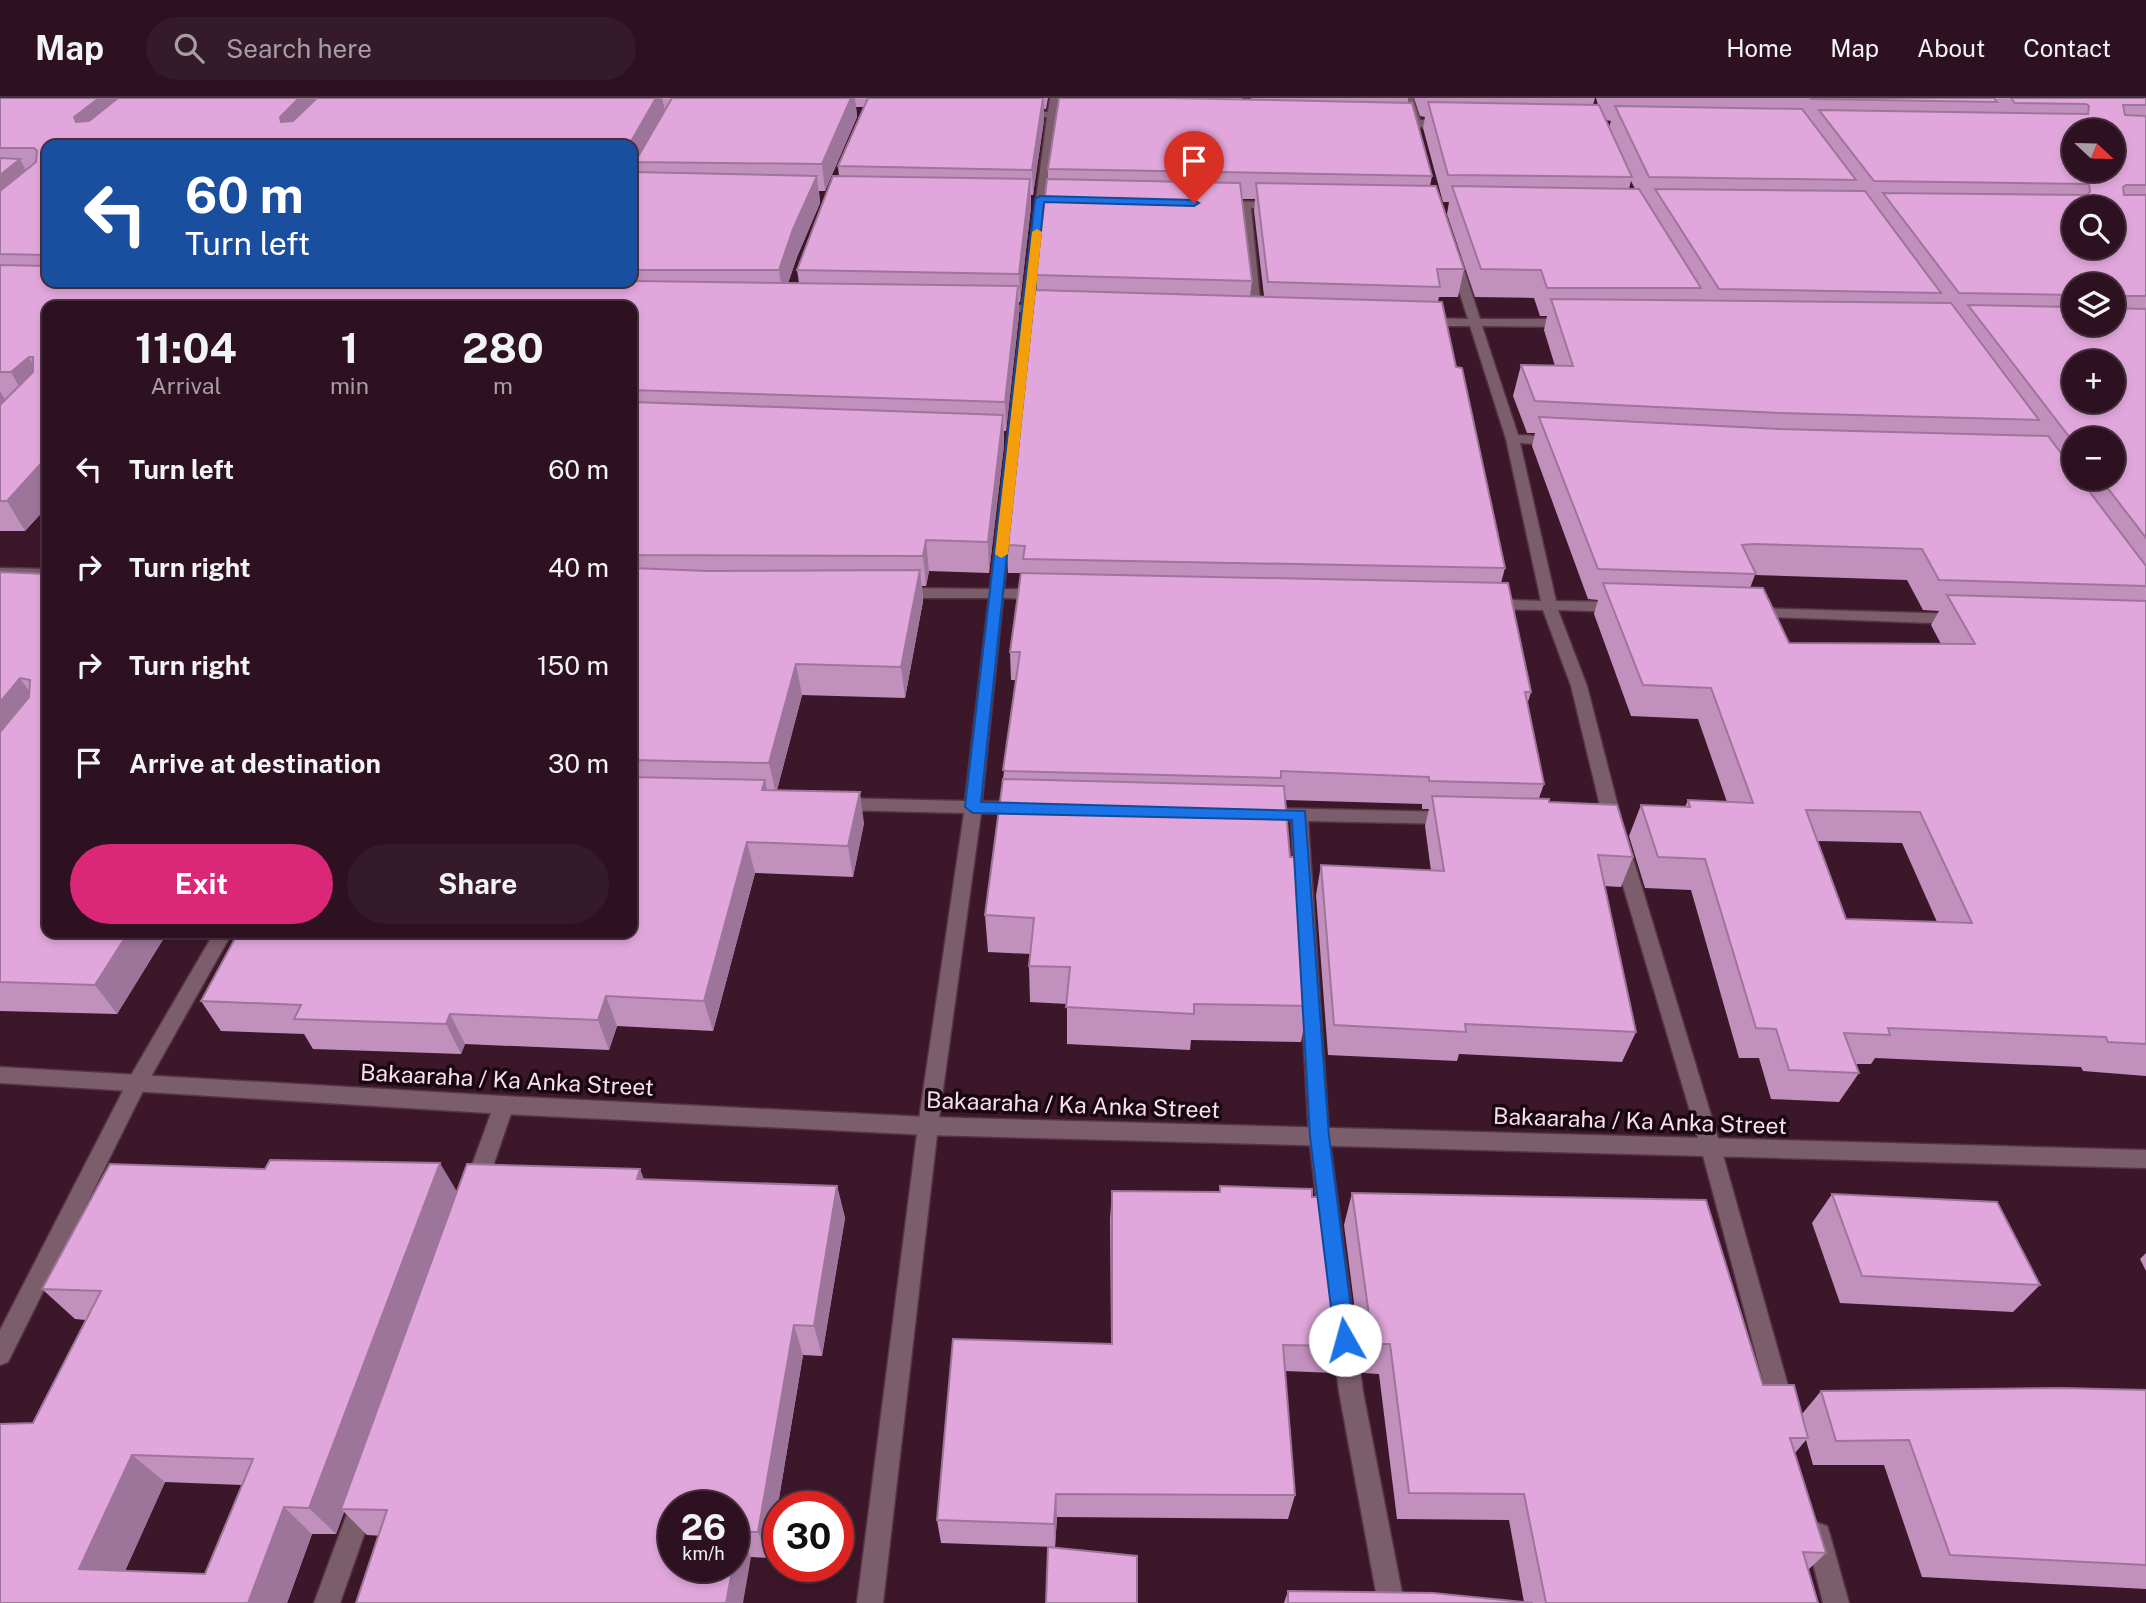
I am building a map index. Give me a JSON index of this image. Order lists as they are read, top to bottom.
{
  "streets": {
    "street": ["Bakaaraha / Ka Anka Street"]
  },
  "north": "right",
  "page": {
    "header": "Map",
    "search": "Search here",
    "nav": [
      "Home",
      "Map",
      "About",
      "Contact"
    ],
    "map_buttons": ["+", "−"],
    "turn": ["60 m", "Turn left"],
    "eta": [
      "11:04",
      "Arrival",
      "1",
      "min",
      "280",
      "m"
    ],
    "list": [
      {
        "name": "Turn left",
        "value": "60 m"
      },
      {
        "name": "Turn right",
        "value": "40 m"
      },
      {
        "name": "Turn right",
        "value": "150 m"
      },
      {
        "name": "Arrive at destination",
        "value": "30 m"
      }
    ],
    "buttons": ["Exit", "Share"],
    "speed": "26 km/h",
    "limit": "30"
  }
}
